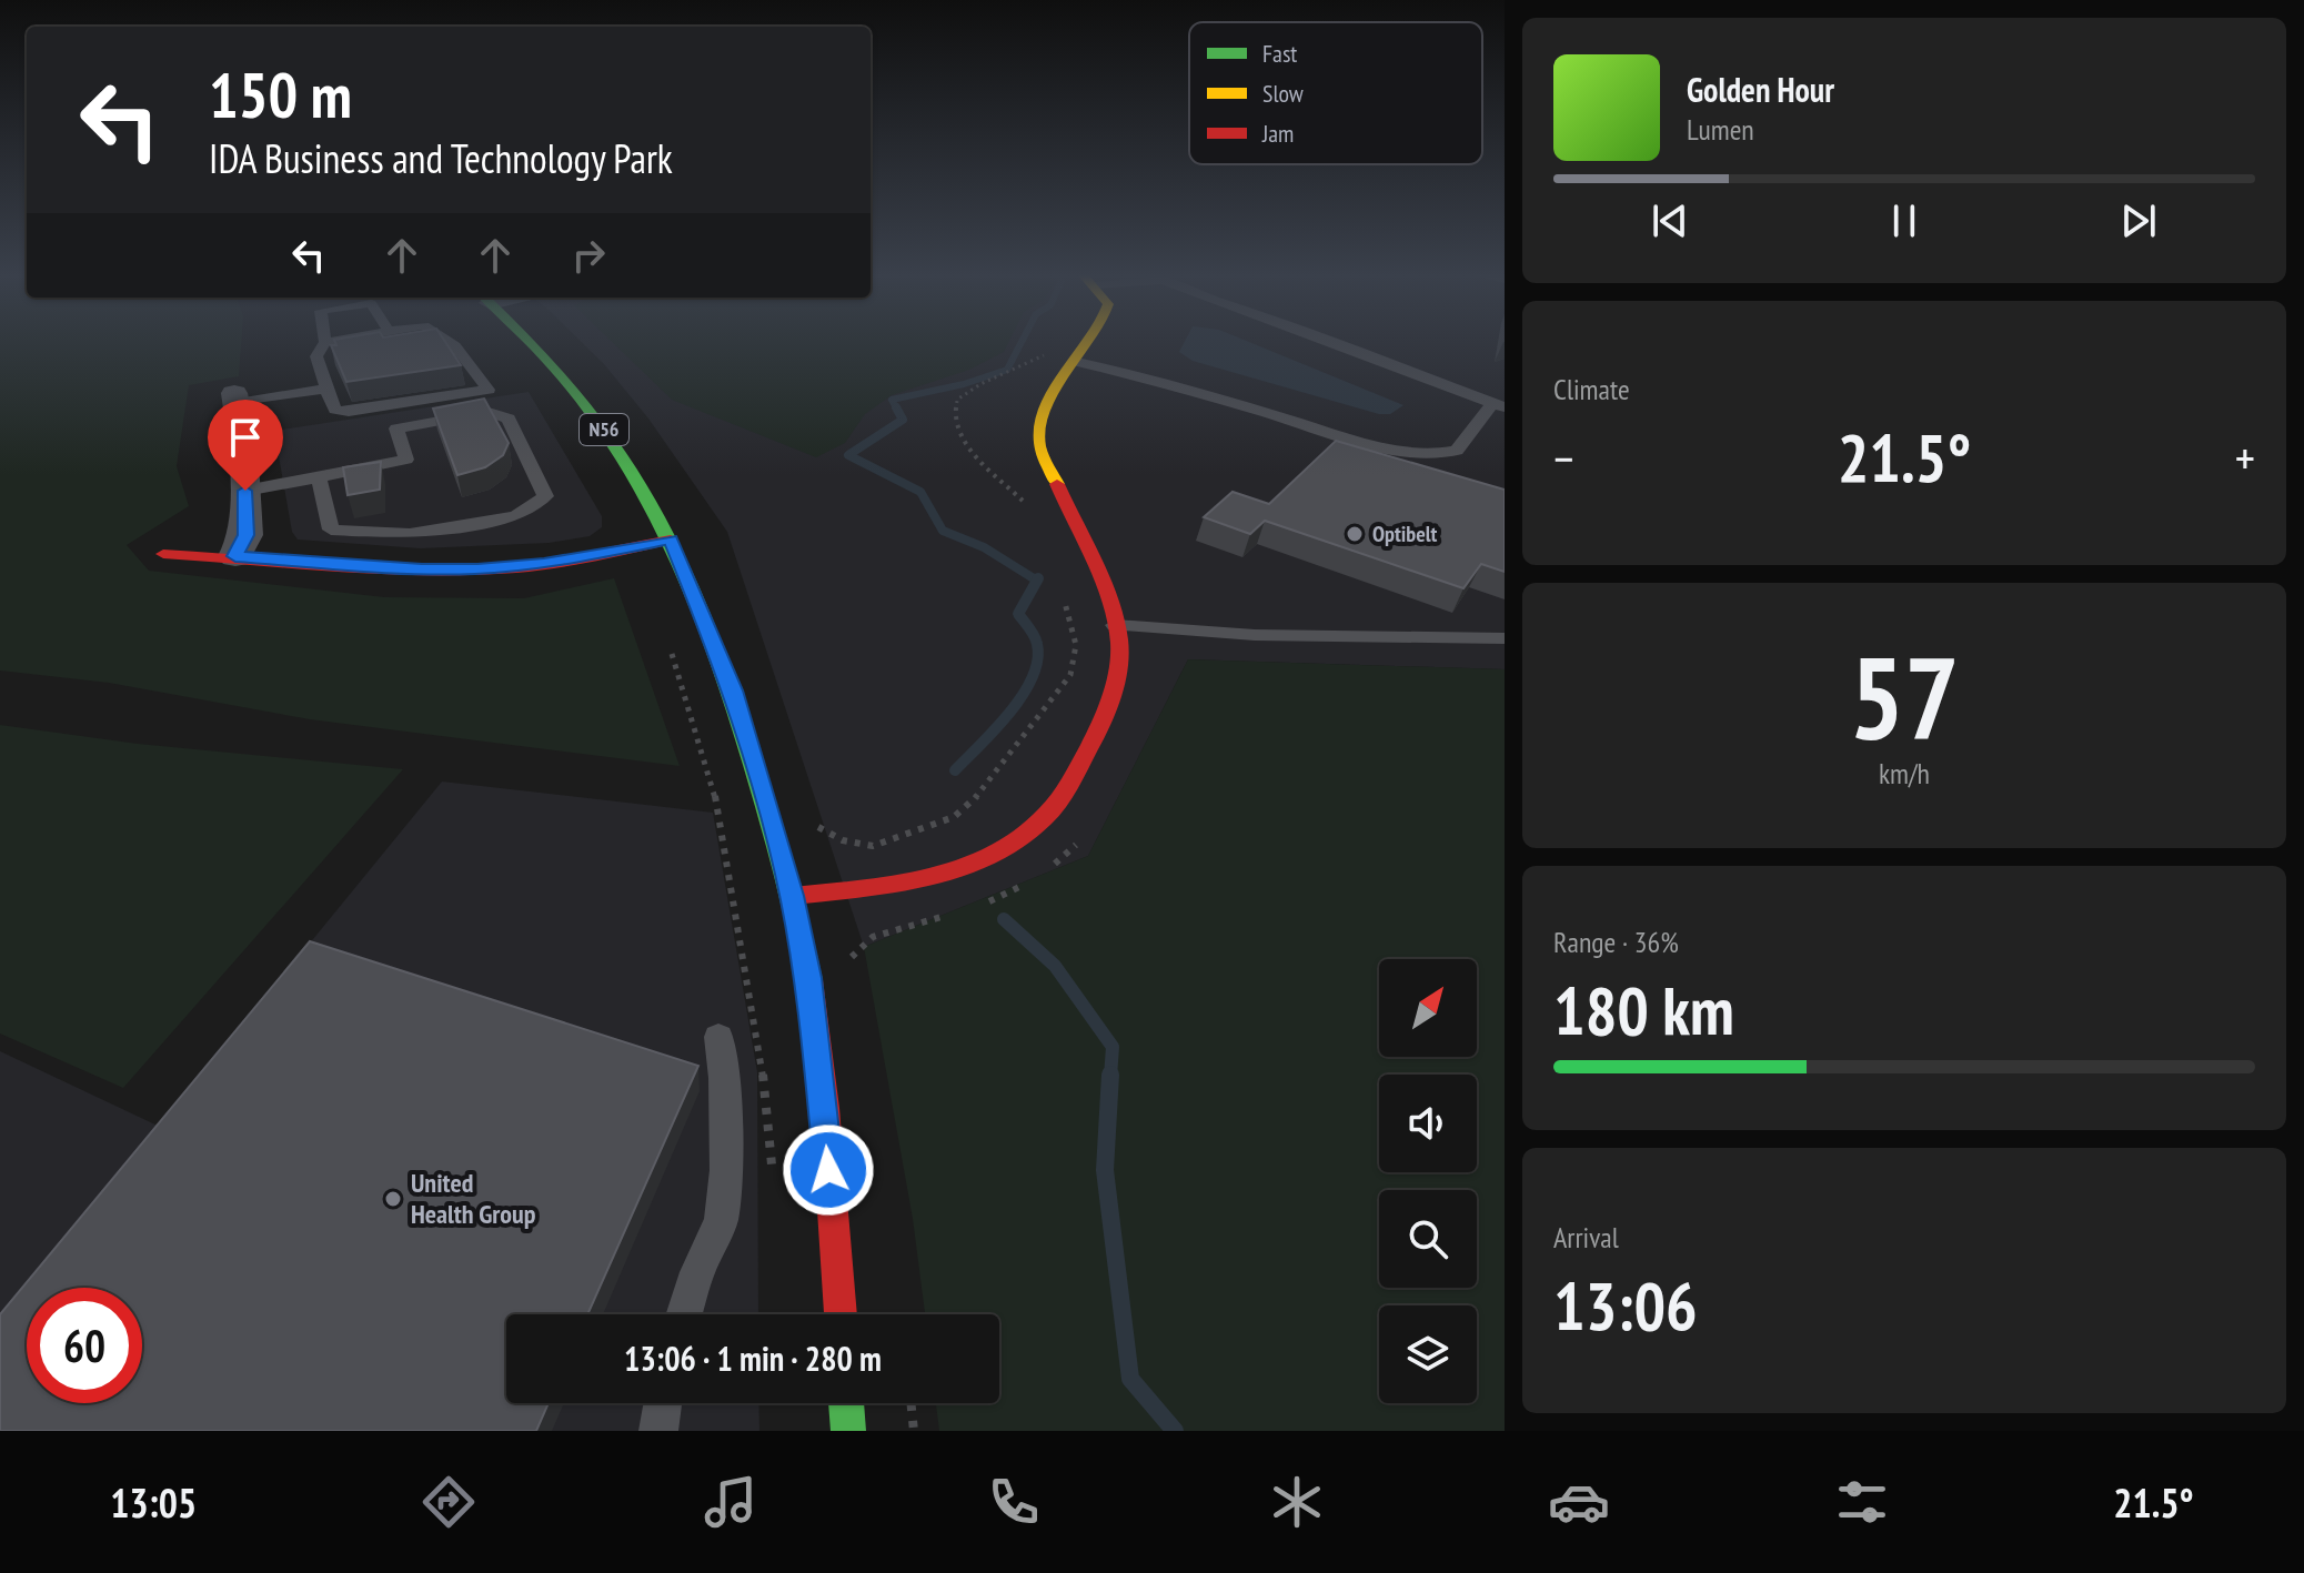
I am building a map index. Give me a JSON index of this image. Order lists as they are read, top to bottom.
{
  "streets": {
    "street": ["N56"]
  },
  "places": ["Optibelt", "United Health Group"],
  "legend": ["Fast", "Slow", "Jam"],
  "north": "top right",
  "page": {
    "turn": ["150 m", "IDA Business and Technology Park"],
    "song": ["Golden Hour", "Lumen"],
    "tile": [
      "Climate",
      ["57", "km/h"],
      ["Range · 36%", "180 km"],
      ["Arrival", "13:06"]
    ],
    "heat": ["−", "21.5°", "+"],
    "limit": "60",
    "trip": "13:06 · 1 min · 280 m",
    "tabs": ["13:05", "21.5°"]
  }
}
